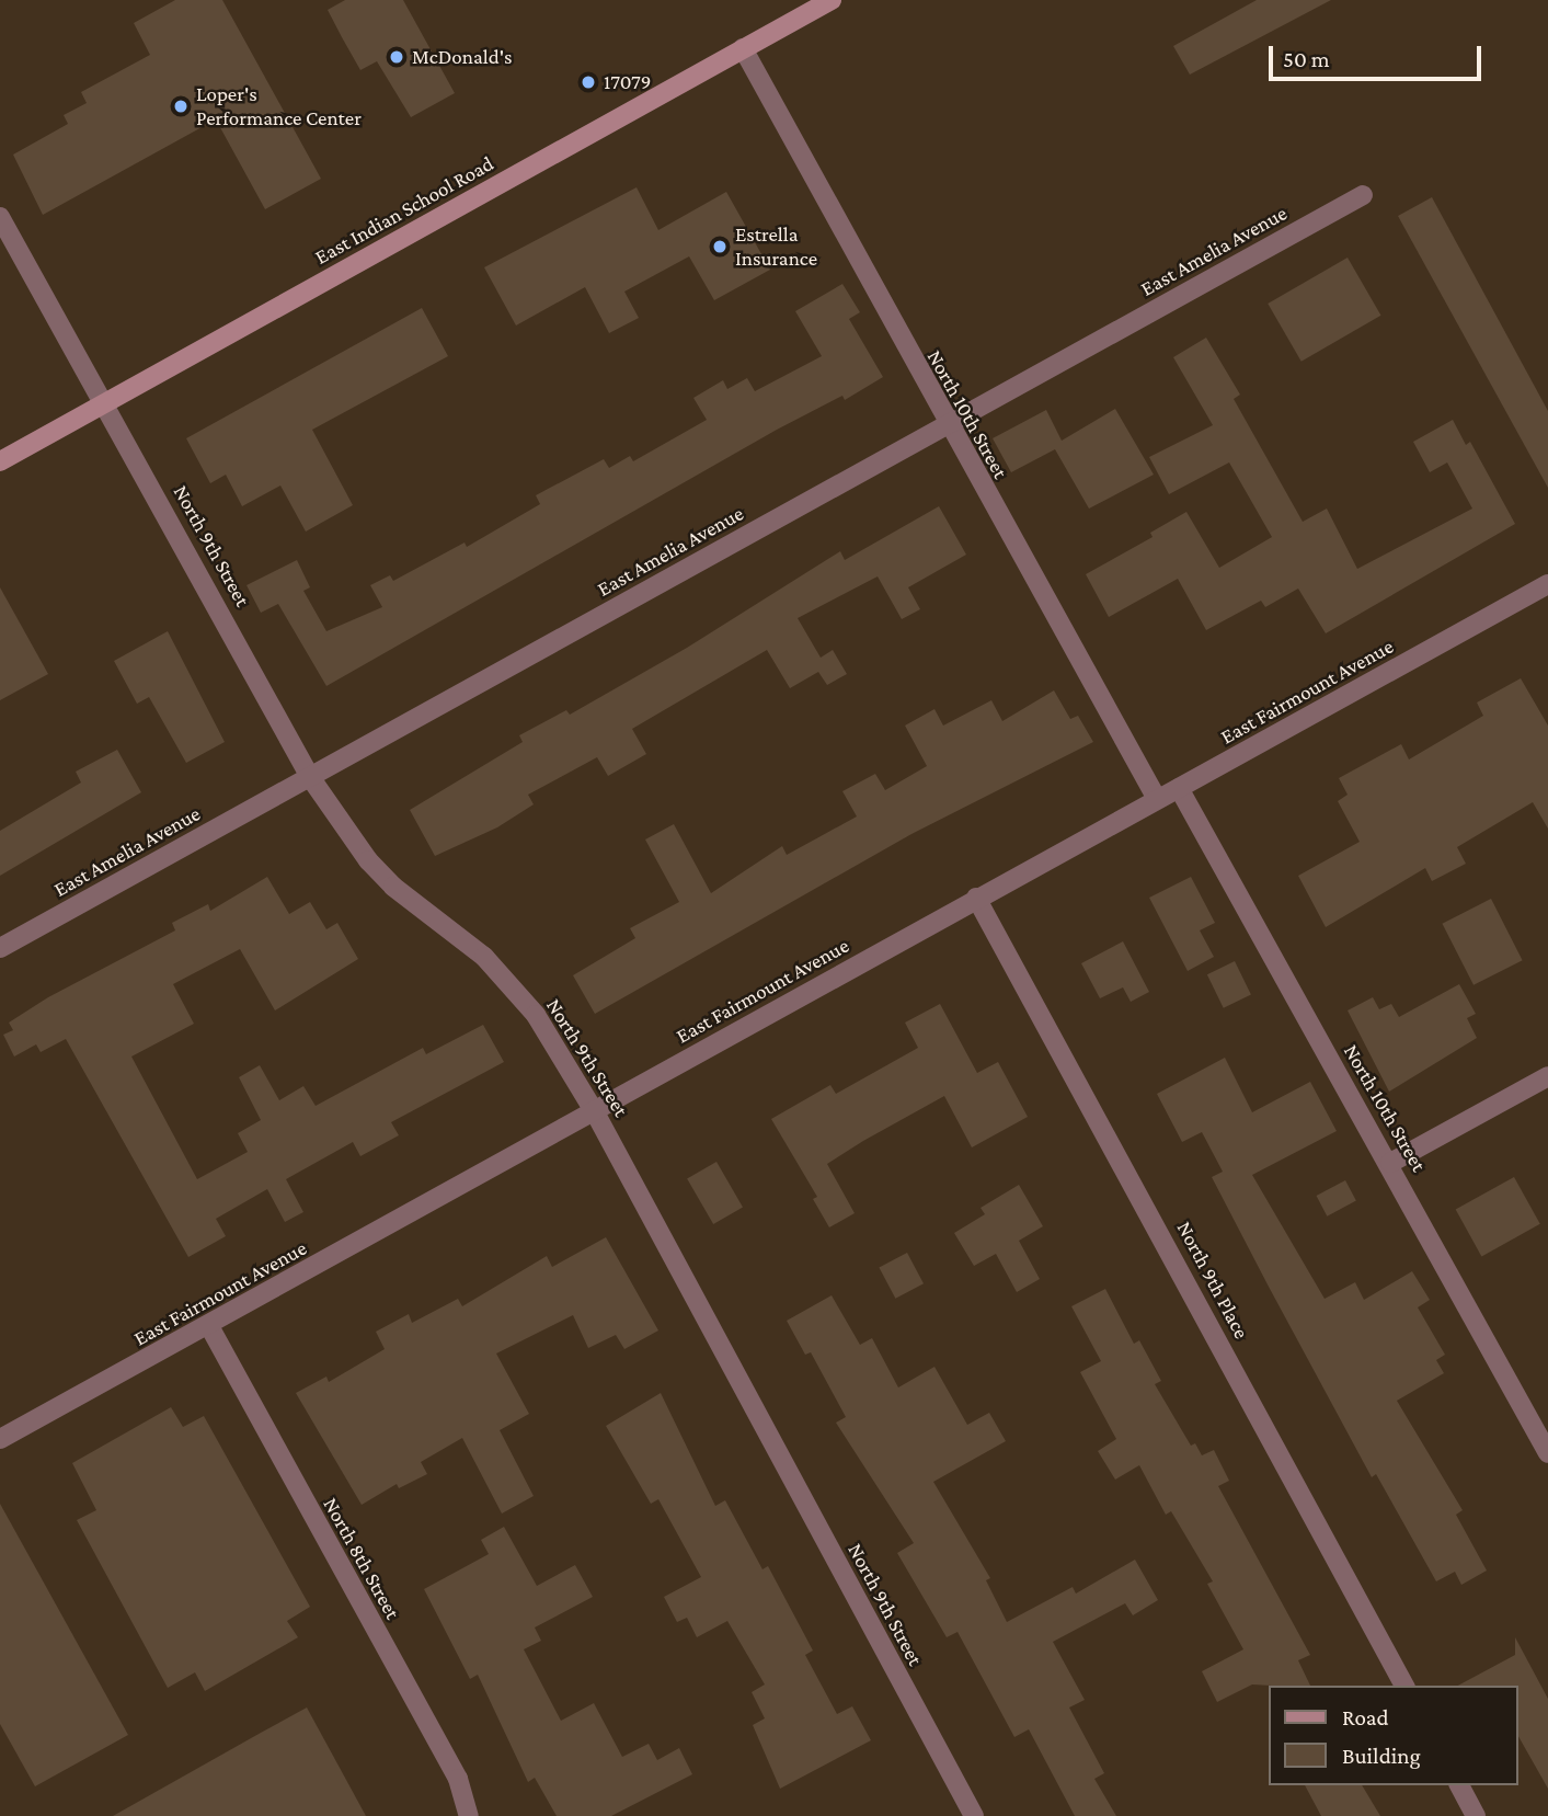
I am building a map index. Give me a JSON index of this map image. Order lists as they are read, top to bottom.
{
  "streets": {
    "main road": ["East Indian School Road"],
    "street": [
      "East Amelia Avenue",
      "North 10th Street",
      "North 9th Street",
      "East Fairmount Avenue",
      "North 9th Place",
      "North 8th Street"
    ]
  },
  "crossings": [
    ["East Indian School Road", "North 10th Street"],
    ["East Indian School Road", "North 9th Street"],
    ["East Amelia Avenue", "North 10th Street"],
    ["East Amelia Avenue", "North 9th Street"],
    ["North 10th Street", "East Fairmount Avenue"],
    ["North 9th Street", "East Fairmount Avenue"],
    ["East Fairmount Avenue", "North 9th Place"],
    ["East Fairmount Avenue", "North 8th Street"]
  ],
  "places": [
    "McDonald's",
    "17079",
    "Loper's Performance Center",
    "Estrella Insurance"
  ],
  "legend": ["Road", "Building"],
  "scale_bar": "50 m"
}
